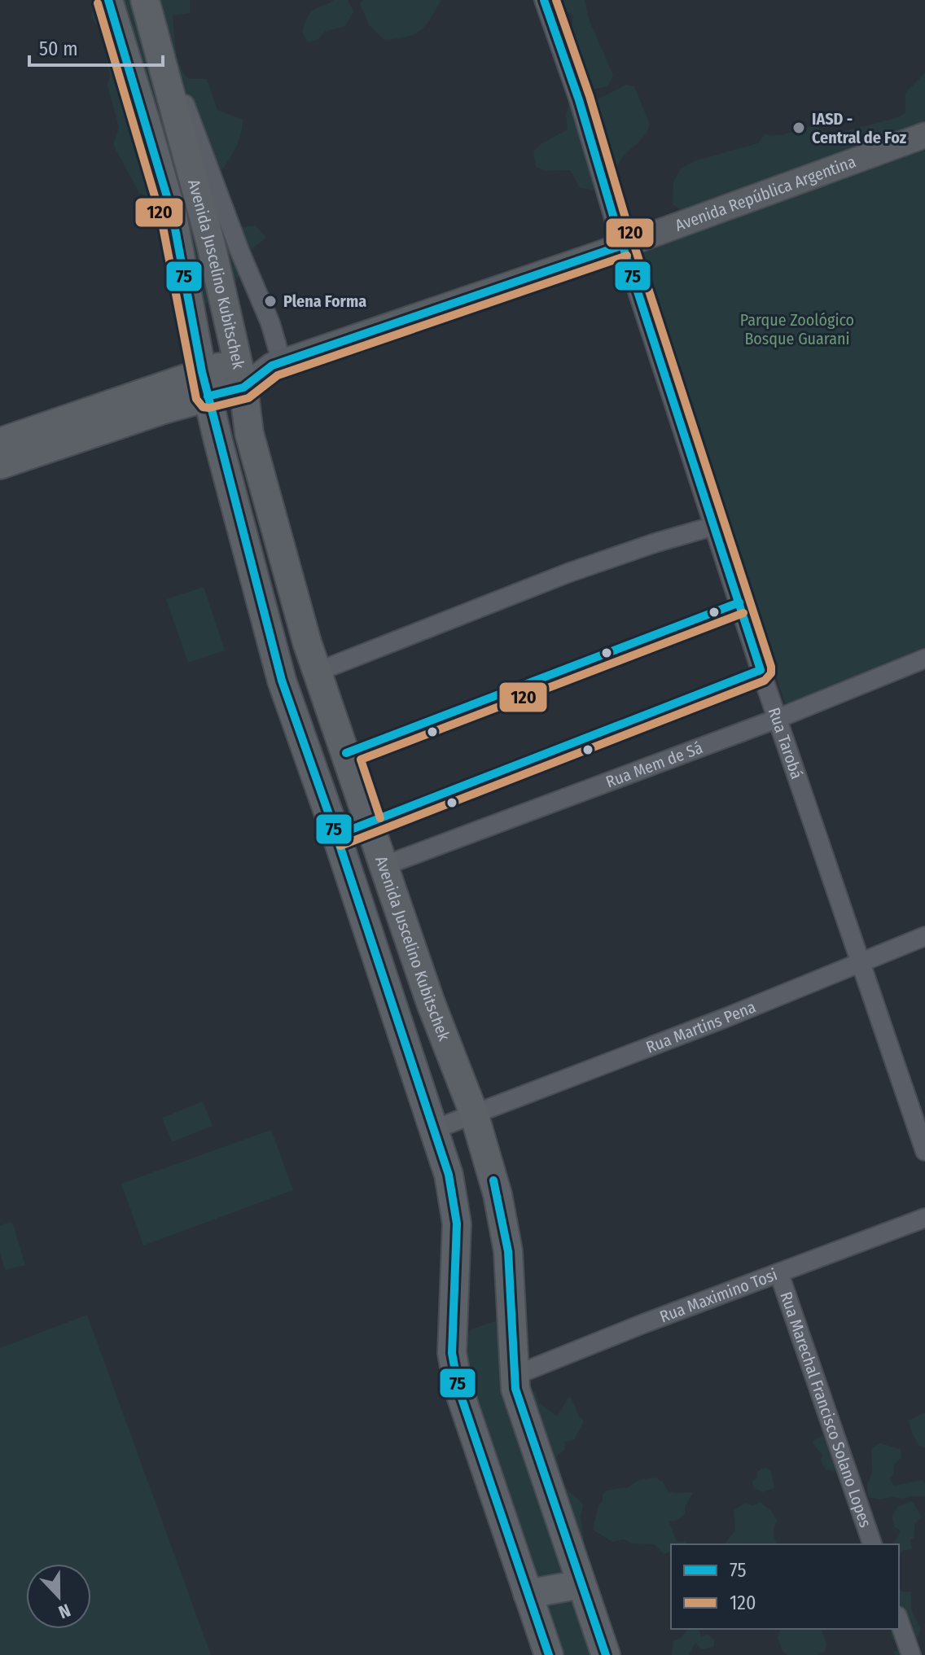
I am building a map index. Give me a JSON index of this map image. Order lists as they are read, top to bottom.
{
  "streets": {
    "main road": ["Avenida República Argentina", "Avenida Juscelino Kubitschek"],
    "street": [
      "Rua Tarobá",
      "Rua Mem de Sá",
      "Rua Martins Pena",
      "Rua Maximino Tosi",
      "Rua Marechal Francisco Solano Lopes"
    ]
  },
  "crossings": [
    ["Avenida República Argentina", "Avenida Juscelino Kubitschek"],
    ["Avenida República Argentina", "Rua Tarobá"],
    ["Avenida Juscelino Kubitschek", "Rua Mem de Sá"],
    ["Avenida Juscelino Kubitschek", "Rua Martins Pena"],
    ["Avenida Juscelino Kubitschek", "Rua Maximino Tosi"],
    ["Rua Tarobá", "Rua Mem de Sá"],
    ["Rua Tarobá", "Rua Martins Pena"],
    ["Rua Maximino Tosi", "Rua Marechal Francisco Solano Lopes"]
  ],
  "parks": ["Parque Zoológico Bosque Guarani"],
  "places": ["IASD - Central de Foz", "Plena Forma"],
  "lines": ["transit line 75", "transit line 120"],
  "legend": ["75", "120"],
  "scale_bar": "50 m",
  "north": "bottom"
}
